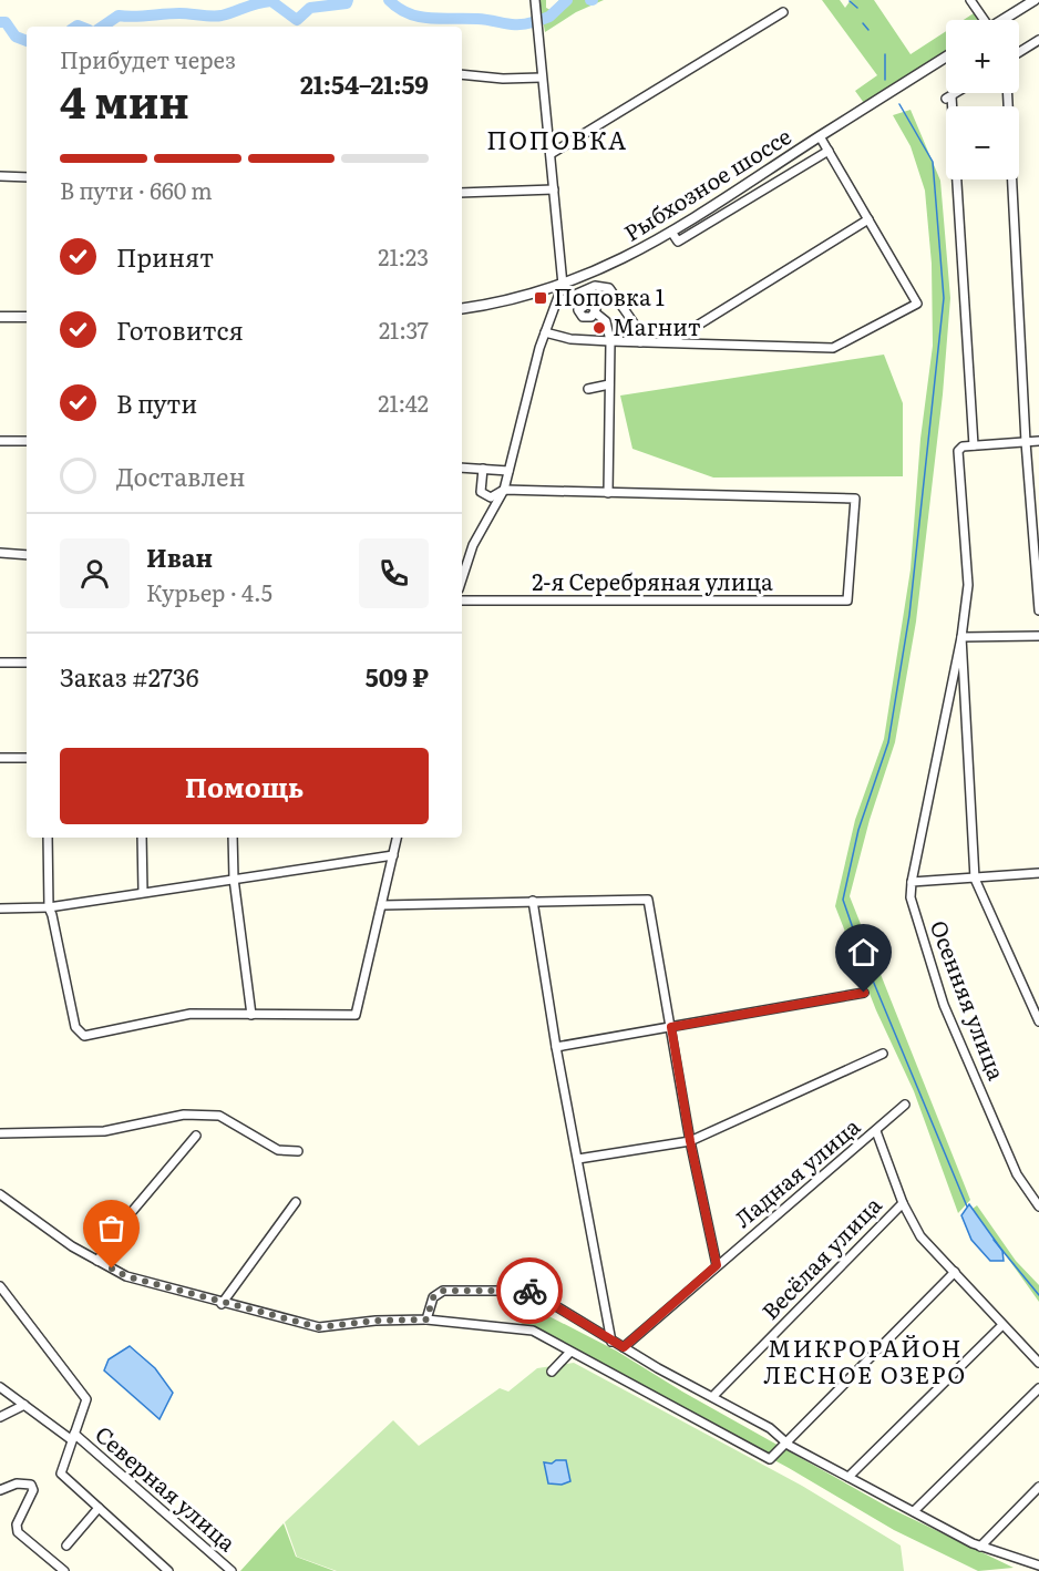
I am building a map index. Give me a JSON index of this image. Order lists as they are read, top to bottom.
{
  "streets": {
    "street": [
      "Рыбхозное шоссе",
      "2-я Серебряная улица",
      "Осенняя улица",
      "Ладная улица",
      "Весёлая улица",
      "Северная улица"
    ]
  },
  "districts": ["ПОПОВКА", "МИКРОРАЙОН ЛЕСНОЕ ОЗЕРО"],
  "places": {
    "transit": ["Поповка 1"],
    "other": ["Магнит"]
  },
  "page": {
    "map_buttons": ["+", "−"],
    "heading": ["4 мин", "Прибудет через", "21:54–21:59"],
    "panel": [
      "Иван",
      "Курьер · 4.5",
      "Заказ #2736",
      "509 ₽"
    ],
    "bar": "В пути · 660 m",
    "list": [
      ["Принят", "21:23"],
      ["Готовится", "21:37"],
      ["В пути", "21:42"],
      "Доставлен"
    ],
    "buttons": "Помощь"
  }
}
